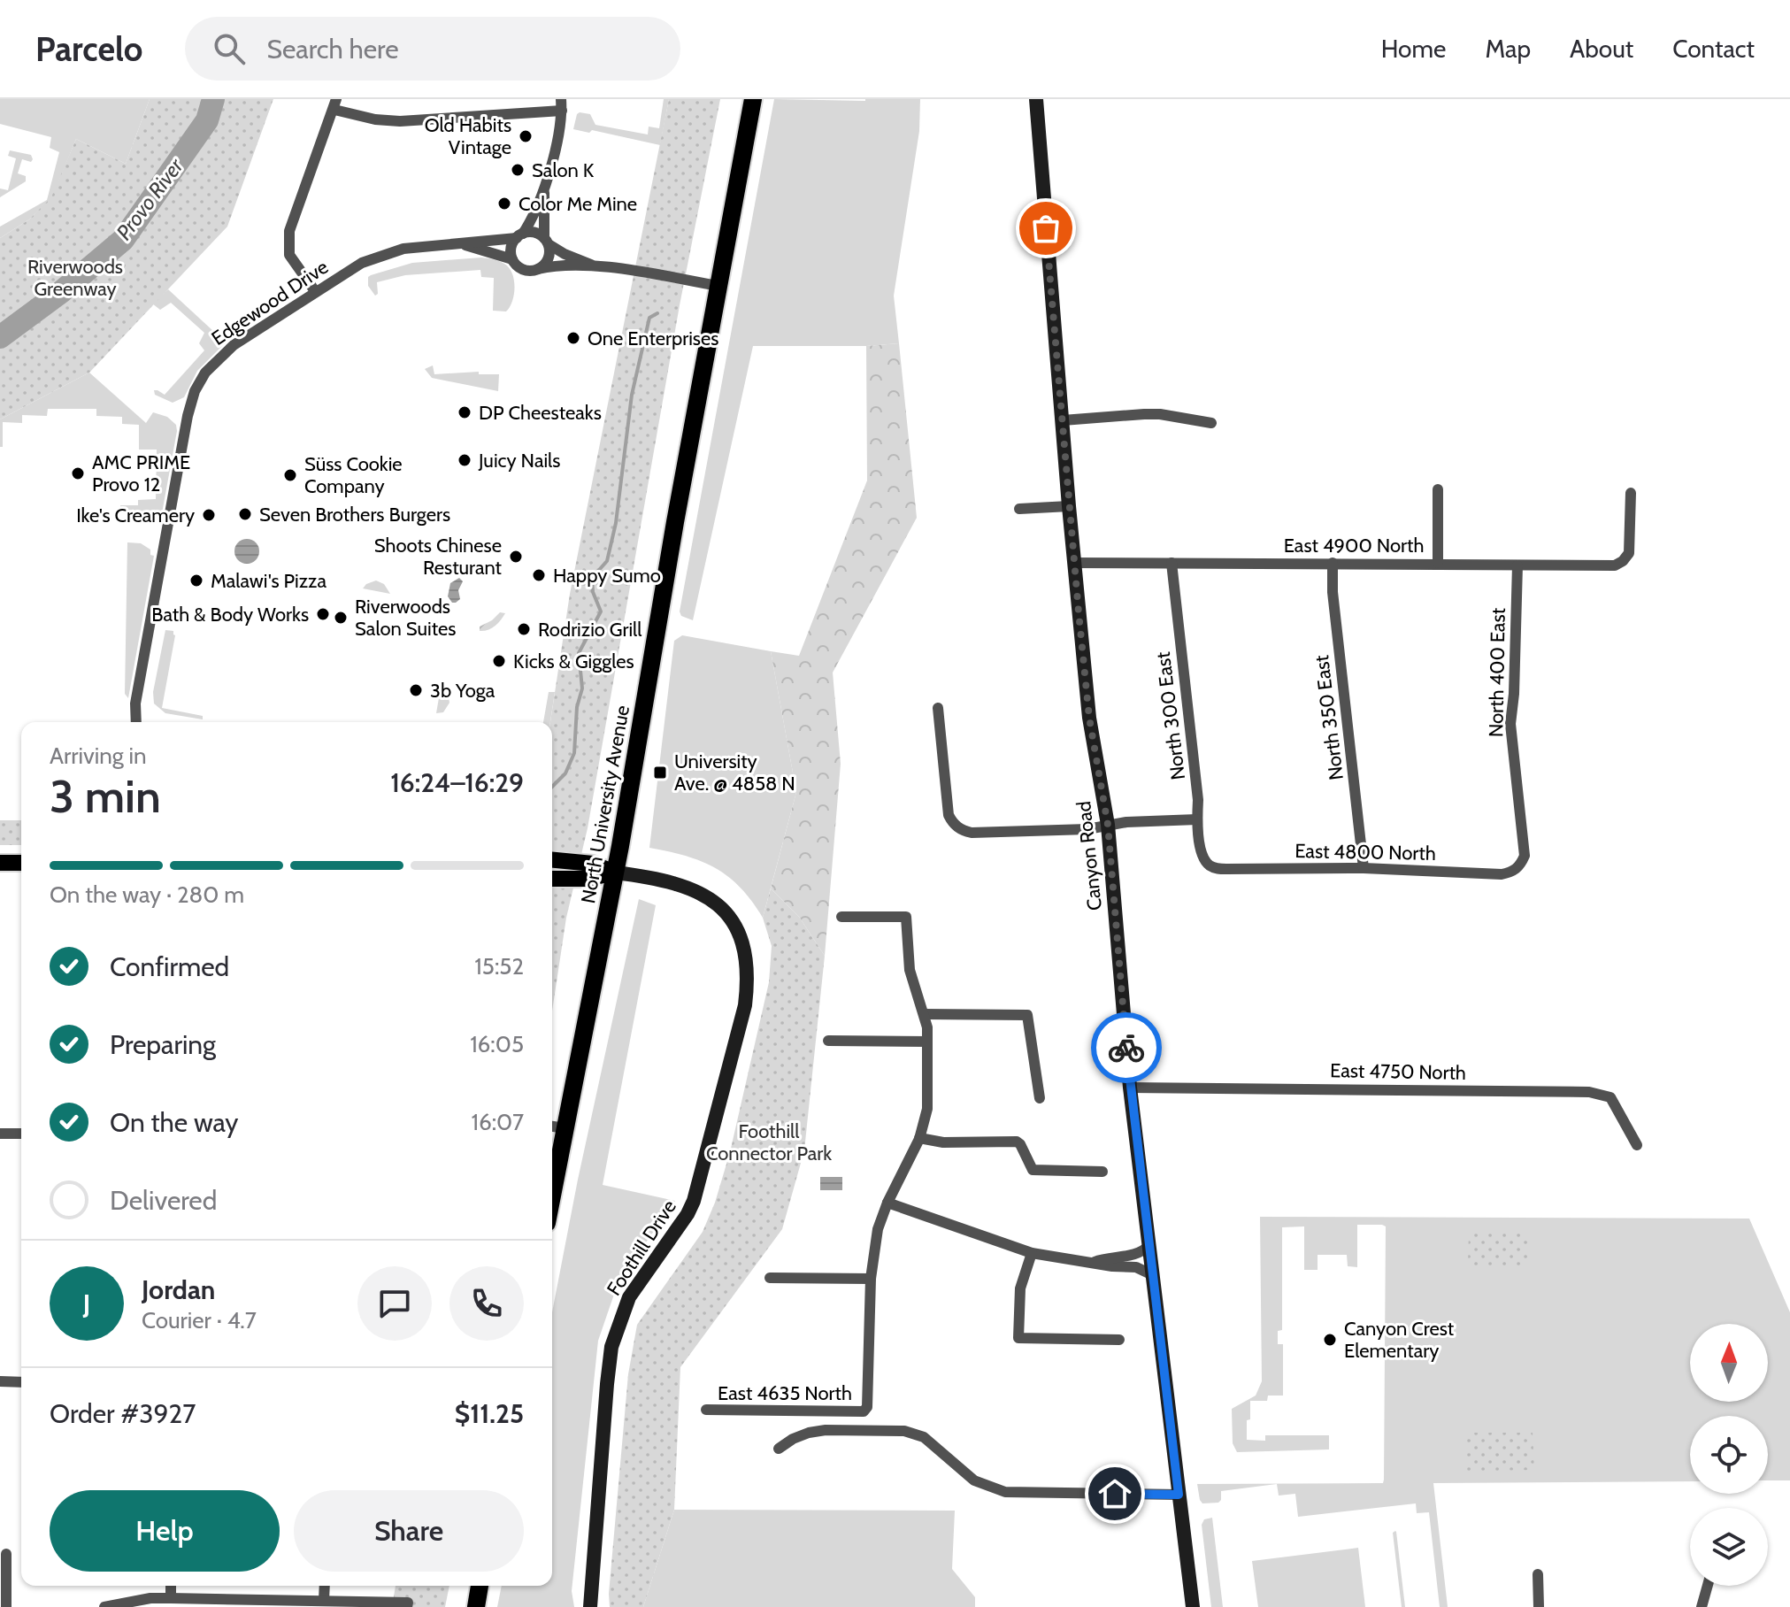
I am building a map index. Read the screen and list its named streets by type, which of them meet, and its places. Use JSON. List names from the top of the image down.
{
  "streets": {
    "highway": ["North University Avenue"],
    "main road": ["Canyon Road", "Foothill Drive"],
    "street": [
      "Edgewood Drive",
      "East 4900 North",
      "North 400 East",
      "North 300 East",
      "North 350 East",
      "East 4800 North",
      "East 4750 North",
      "East 4635 North"
    ]
  },
  "crossings": [
    ["East 4900 North", "North 400 East"],
    ["East 4900 North", "North 300 East"],
    ["East 4900 North", "North 350 East"],
    ["East 4900 North", "Canyon Road"],
    ["North 400 East", "East 4800 North"],
    ["North 300 East", "East 4800 North"],
    ["North 350 East", "East 4800 North"],
    ["North University Avenue", "Foothill Drive"],
    ["Canyon Road", "East 4750 North"]
  ],
  "water": ["Provo River"],
  "parks": ["Riverwoods Greenway", "Foothill Connector Park"],
  "places": {
    "other": [
      "Old Habits Vintage",
      "Salon K",
      "Color Me Mine",
      "One Enterprises",
      "DP Cheesteaks",
      "Juicy Nails",
      "AMC PRIME Provo 12",
      "Süss Cookie Company",
      "Seven Brothers Burgers",
      "Ike's Creamery",
      "Shoots Chinese Resturant",
      "Happy Sumo",
      "Malawi's Pizza",
      "Bath & Body Works",
      "Riverwoods Salon Suites",
      "Rodrizio Grill",
      "Kicks & Giggles",
      "3b Yoga",
      "Canyon Crest Elementary"
    ],
    "transit": ["University Ave. @ 4858 N"]
  },
  "north": "top",
  "page": {
    "header": "Parcelo",
    "search": "Search here",
    "nav": [
      "Home",
      "Map",
      "About",
      "Contact"
    ],
    "heading": ["3 min", "Arriving in", "16:24–16:29"],
    "panel": [
      "Jordan",
      "Courier · 4.7",
      "Order #3927",
      "$11.25"
    ],
    "bar": "On the way · 280 m",
    "list": [
      ["Confirmed", "15:52"],
      ["Preparing", "16:05"],
      ["On the way", "16:07"],
      "Delivered"
    ],
    "round": "J",
    "buttons": ["Help", "Share"]
  }
}
